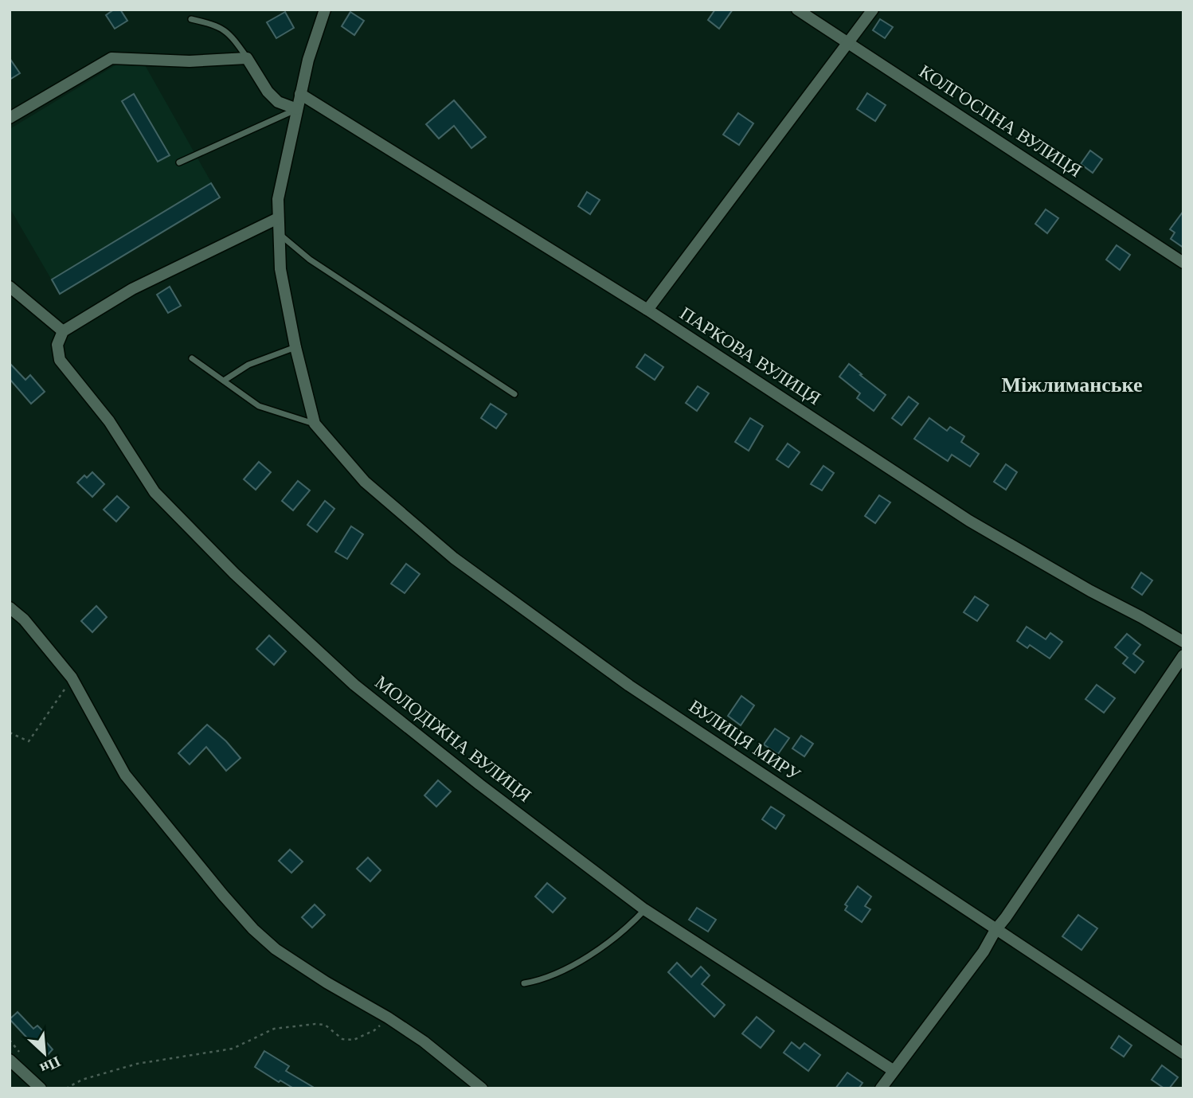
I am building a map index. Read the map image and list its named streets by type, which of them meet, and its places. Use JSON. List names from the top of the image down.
{
  "streets": {
    "street": [
      "КОЛГОСПНА ВУЛИЦЯ",
      "ПАРКОВА ВУЛИЦЯ",
      "МОЛОДІЖНА ВУЛИЦЯ",
      "ВУЛИЦЯ МИРУ"
    ]
  },
  "districts": ["Міжлиманське"],
  "north": "bottom right"
}
